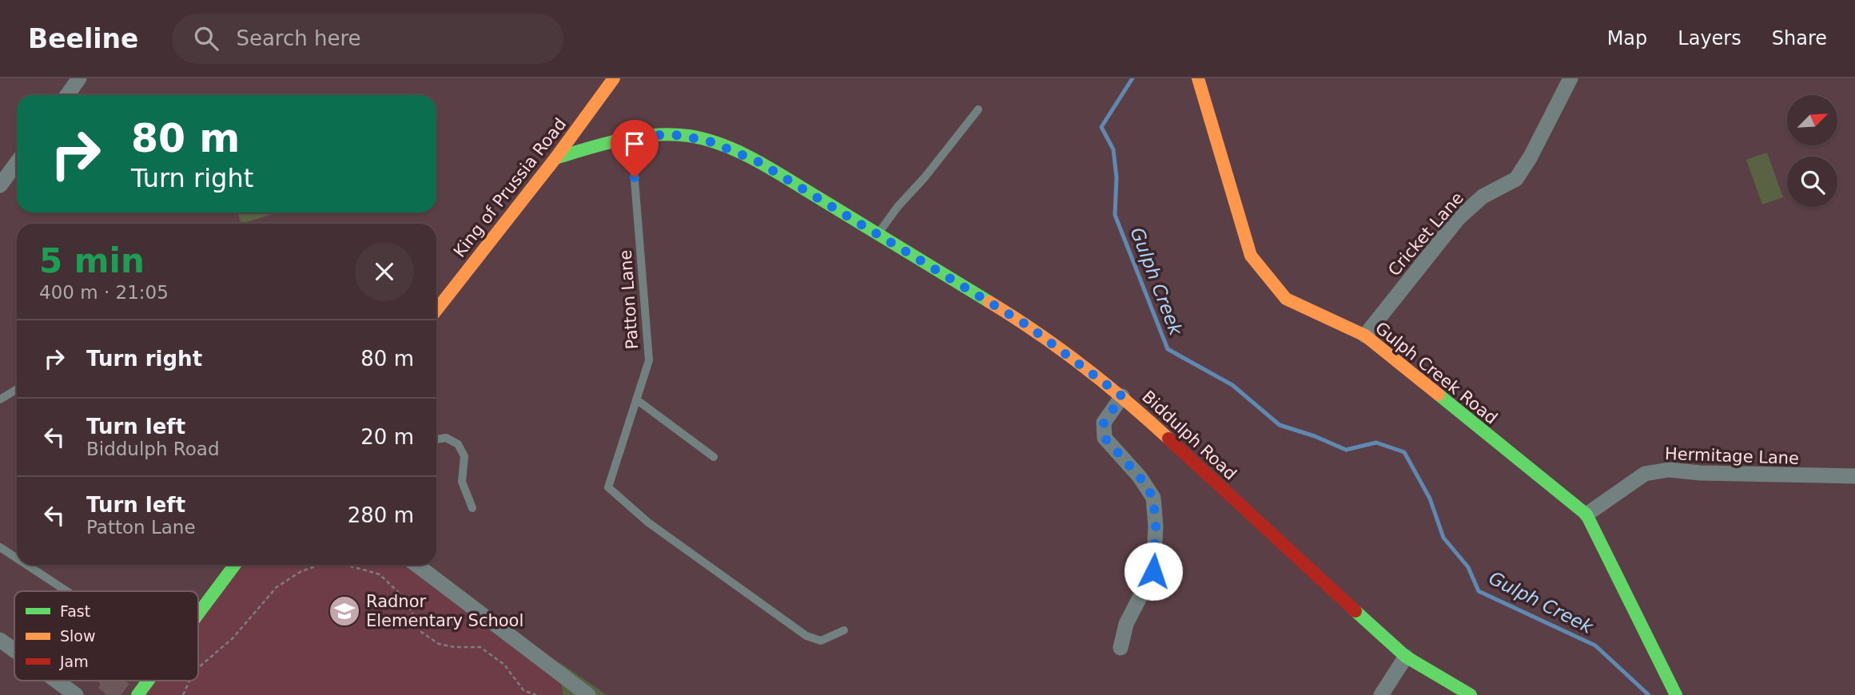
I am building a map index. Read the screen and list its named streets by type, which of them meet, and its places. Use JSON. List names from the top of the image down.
{
  "streets": {
    "street": [
      "King of Prussia Road",
      "Cricket Lane",
      "Gulph Creek Road",
      "Biddulph Road",
      "Hermitage Lane"
    ],
    "lane": ["Patton Lane"]
  },
  "crossings": [
    ["King of Prussia Road", "Biddulph Road"],
    ["Cricket Lane", "Gulph Creek Road"],
    ["Patton Lane", "Biddulph Road"],
    ["Gulph Creek Road", "Hermitage Lane"]
  ],
  "water": ["Gulph Creek"],
  "places": {
    "school or university": ["Radnor Elementary School"]
  },
  "legend": ["Fast", "Slow", "Jam"],
  "north": "top right",
  "page": {
    "header": "Beeline",
    "search": "Search here",
    "nav": ["Map", "Layers", "Share"],
    "turn": ["80 m", "Turn right"],
    "heading": ["5 min", "400 m · 21:05"],
    "list": [
      {
        "name": "Turn right",
        "value": "80 m"
      },
      {
        "name": "Turn left",
        "note": "Biddulph Road",
        "value": "20 m"
      },
      {
        "name": "Turn left",
        "note": "Patton Lane",
        "value": "280 m"
      }
    ]
  }
}
